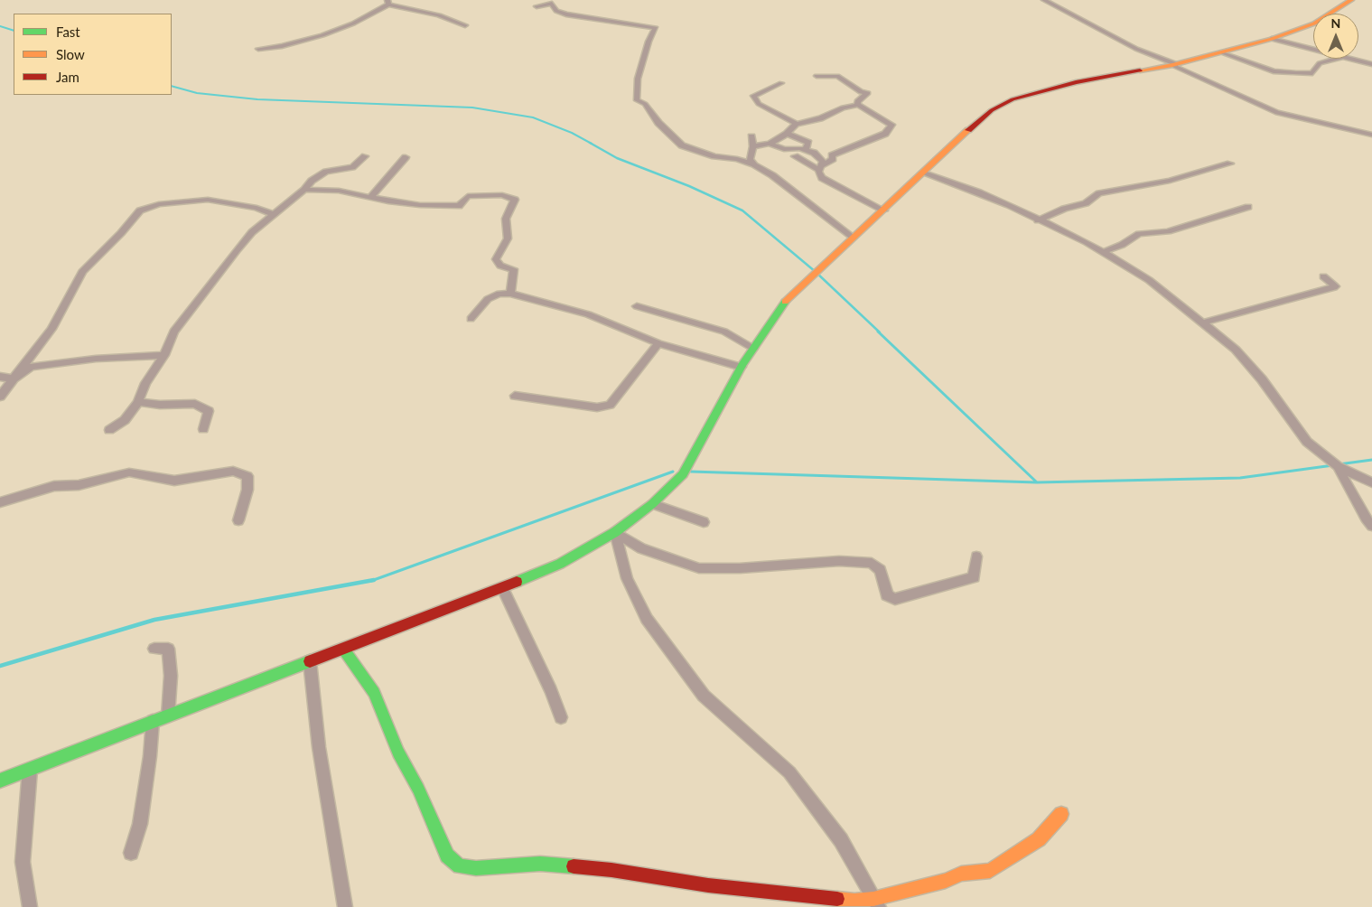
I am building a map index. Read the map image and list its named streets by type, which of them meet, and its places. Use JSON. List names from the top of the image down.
{
  "legend": ["Fast", "Slow", "Jam"],
  "north": "top"
}
